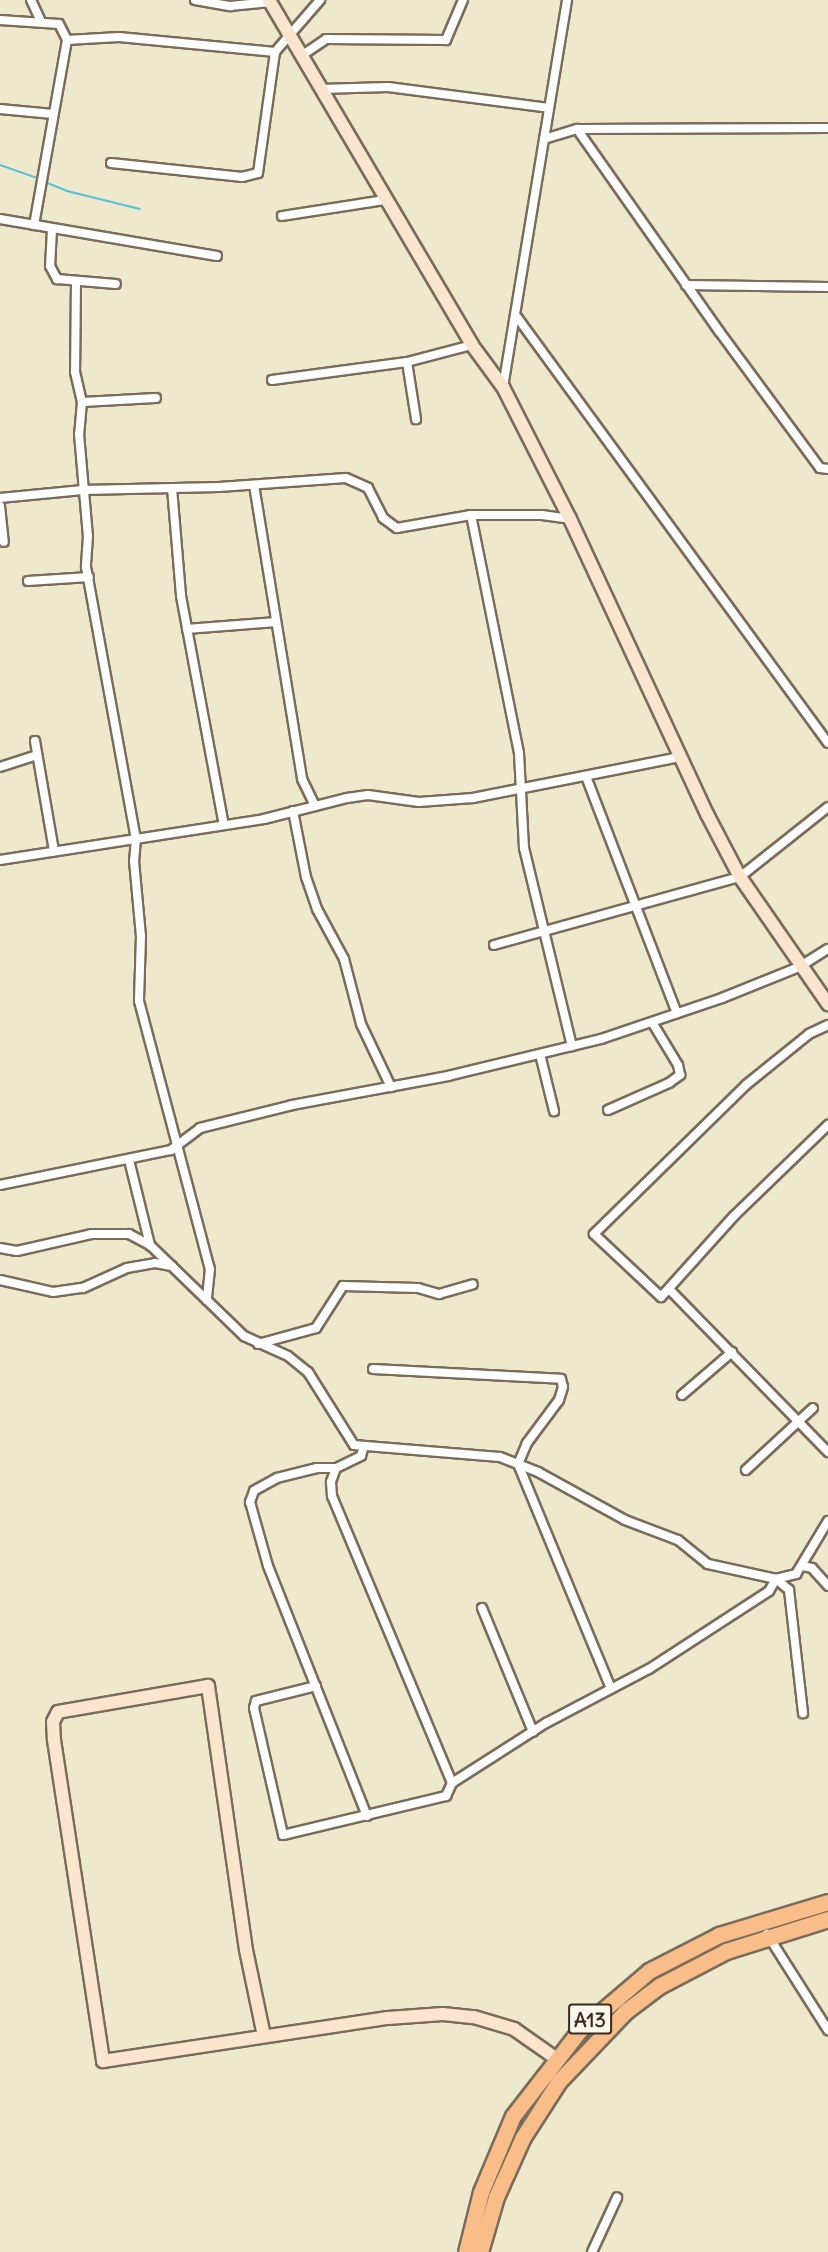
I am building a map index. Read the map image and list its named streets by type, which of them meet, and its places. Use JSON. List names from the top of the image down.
{
  "streets": {
    "highway": ["A13"]
  }
}
